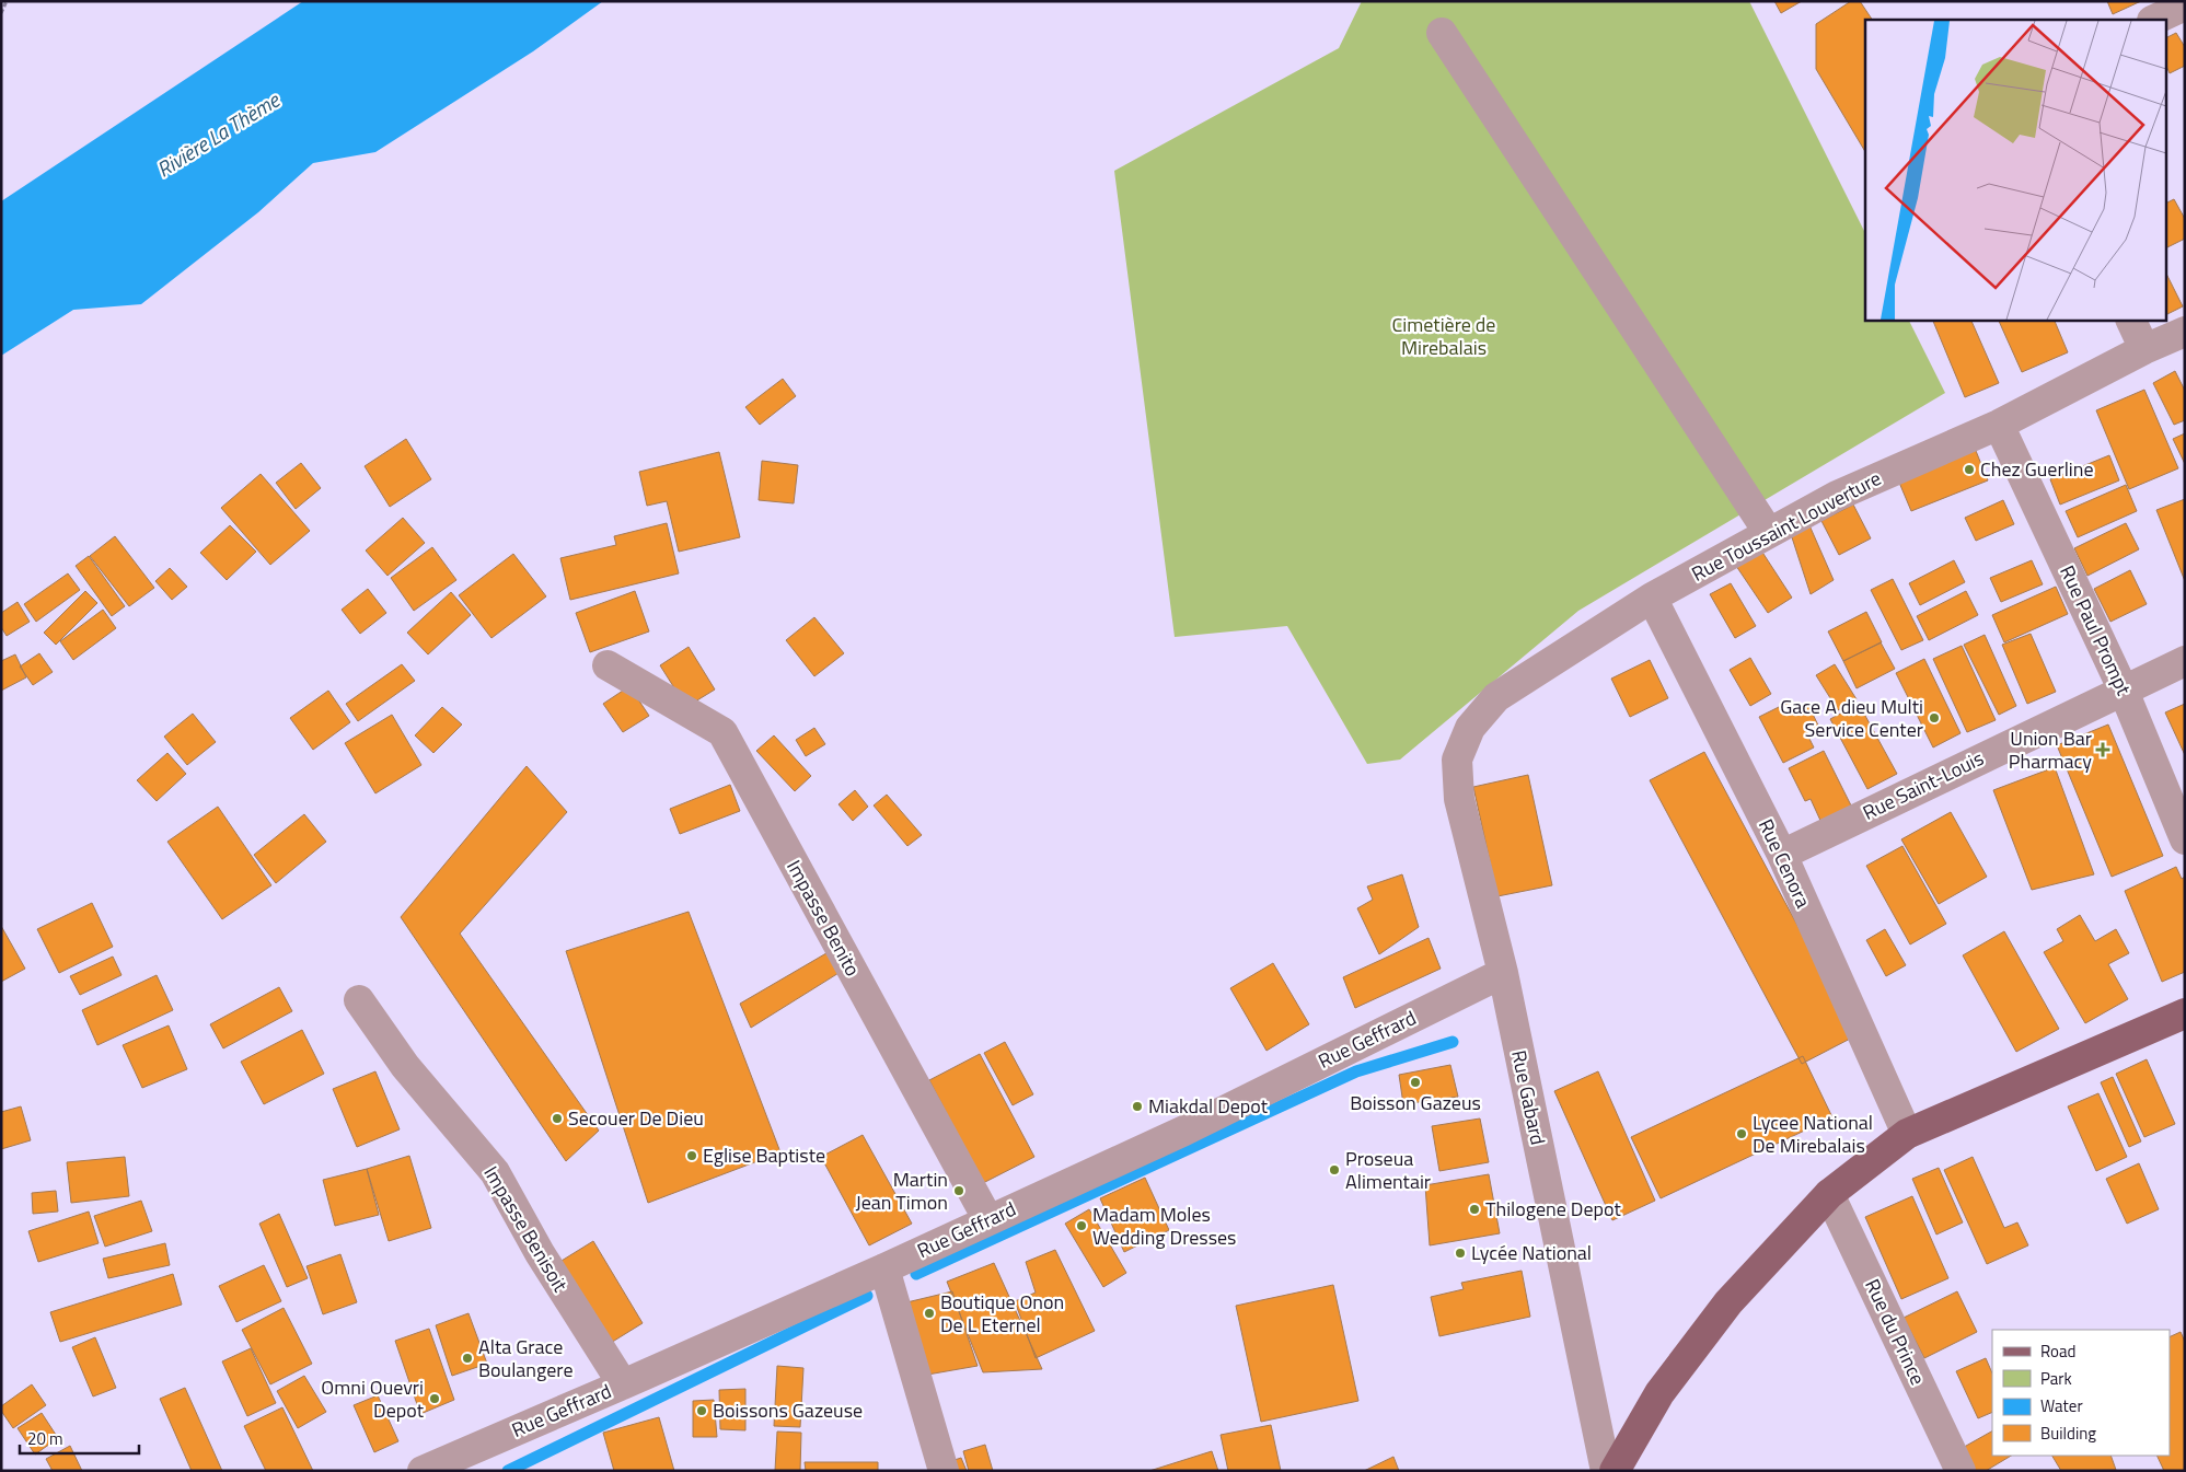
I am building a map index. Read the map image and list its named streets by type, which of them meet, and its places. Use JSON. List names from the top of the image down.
{
  "streets": {
    "street": [
      "Rue Toussaint Louverture",
      "Rue Paul Prompt",
      "Rue Saint-Louis",
      "Rue Cenora",
      "Impasse Benito",
      "Rue Geffrard",
      "Rue Gabard",
      "Impasse Benisoit",
      "Rue du Prince"
    ]
  },
  "crossings": [
    ["Rue Toussaint Louverture", "Rue Paul Prompt"],
    ["Rue Toussaint Louverture", "Rue Cenora"],
    ["Rue Toussaint Louverture", "Rue Gabard"],
    ["Rue Paul Prompt", "Rue Saint-Louis"],
    ["Rue Saint-Louis", "Rue Cenora"],
    ["Impasse Benito", "Rue Geffrard"],
    ["Rue Geffrard", "Rue Gabard"],
    ["Rue Geffrard", "Impasse Benisoit"]
  ],
  "water": ["Rivière La Thème"],
  "parks": ["Cimetière de Mirebalais"],
  "places": {
    "other": [
      "Chez Guerline",
      "Gace A dieu Multi Service Center",
      "Boisson Gazeus",
      "Miakdal Depot",
      "Secouer De Dieu",
      "Lycee National De Mirebalais",
      "Eglise Baptiste",
      "Proseua Alimentair",
      "Martin Jean Timon",
      "Thilogene Depot",
      "Madam Moles Wedding Dresses",
      "Lycée National",
      "Boutique Onon De L Eternel",
      "Alta Grace Boulangere",
      "Omni Ouevri Depot",
      "Boissons Gazeuse"
    ],
    "health": ["Union Bar Pharmacy"]
  },
  "legend": [
    "Road",
    "Park",
    "Water",
    "Building"
  ],
  "scale_bar": "20 m"
}
